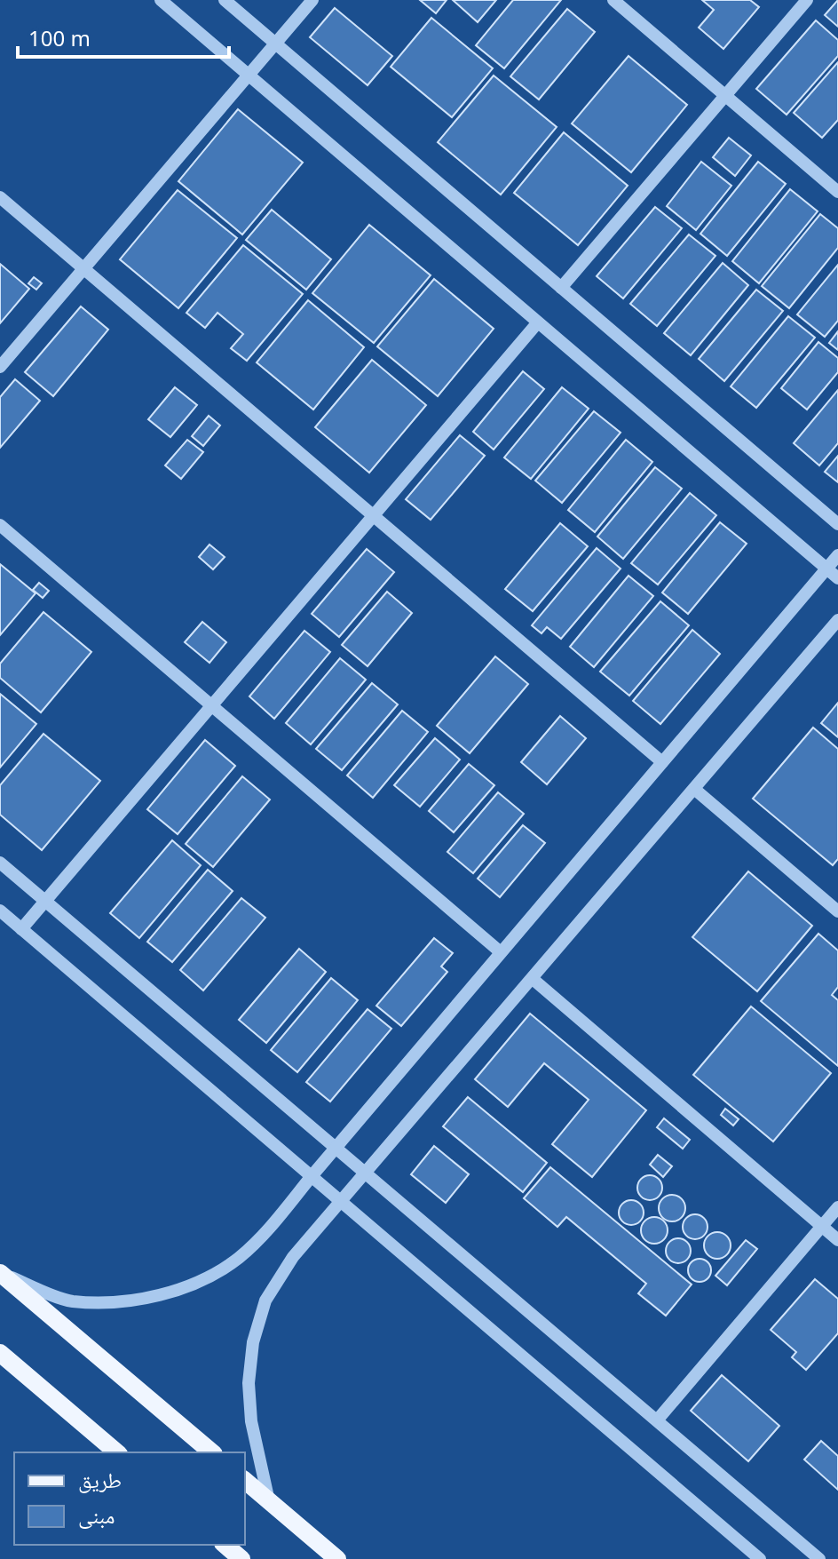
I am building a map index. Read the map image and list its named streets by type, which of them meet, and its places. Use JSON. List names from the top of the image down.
{
  "legend": ["طريق", "مبنى"],
  "scale_bar": "100 m"
}
